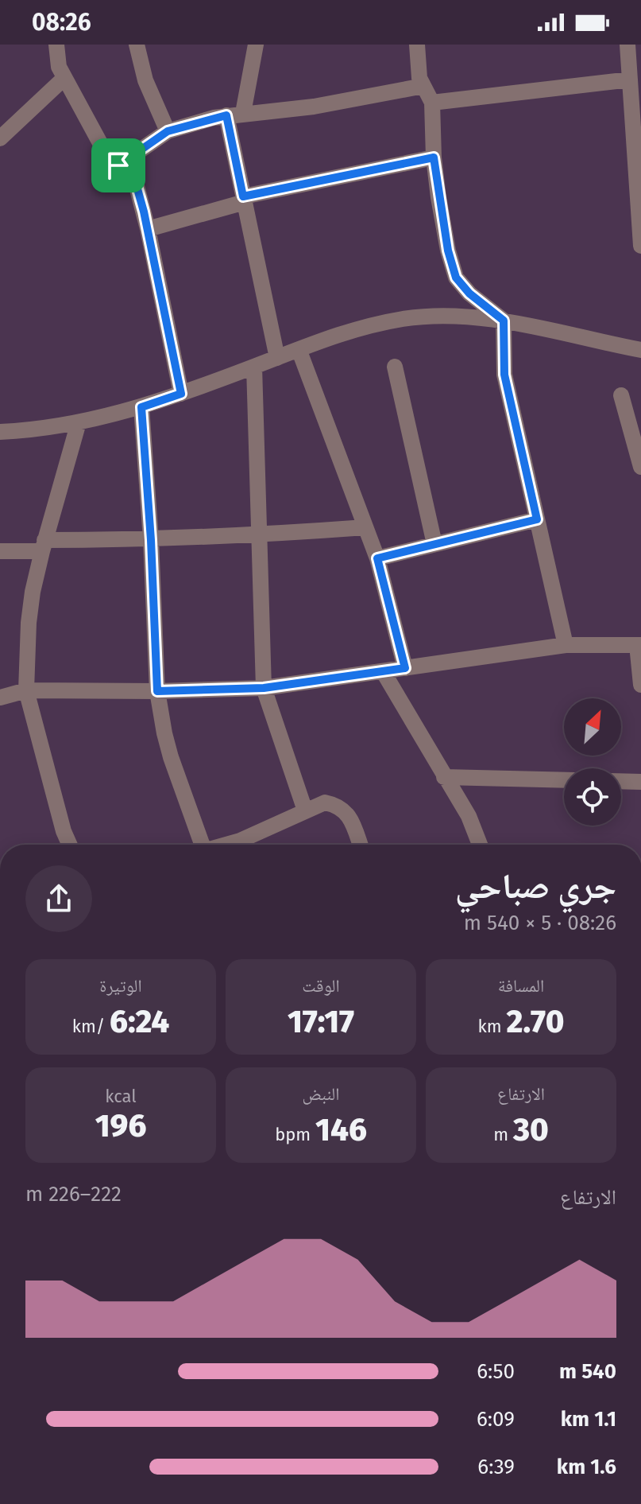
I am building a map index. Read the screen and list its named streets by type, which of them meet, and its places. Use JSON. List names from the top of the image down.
{
  "north": "top right",
  "page": {
    "status": "08:26",
    "heading": ["جري صباحي", "08:26 · 5 × 540 m"],
    "stats": [
      ["المسافة", "2.70 km"],
      ["الوقت", "17:17"],
      ["الوتيرة", "6:24 /km"],
      ["الارتفاع", "30 m"],
      ["النبض", "146 bpm"],
      ["kcal", "196"]
    ],
    "chart": ["الارتفاع", "222–226 m"],
    "list": [
      {
        "name": "540 m",
        "note": "6:50"
      },
      {
        "name": "1.1 km",
        "note": "6:09"
      },
      {
        "name": "1.6 km",
        "note": "6:39"
      }
    ]
  }
}
